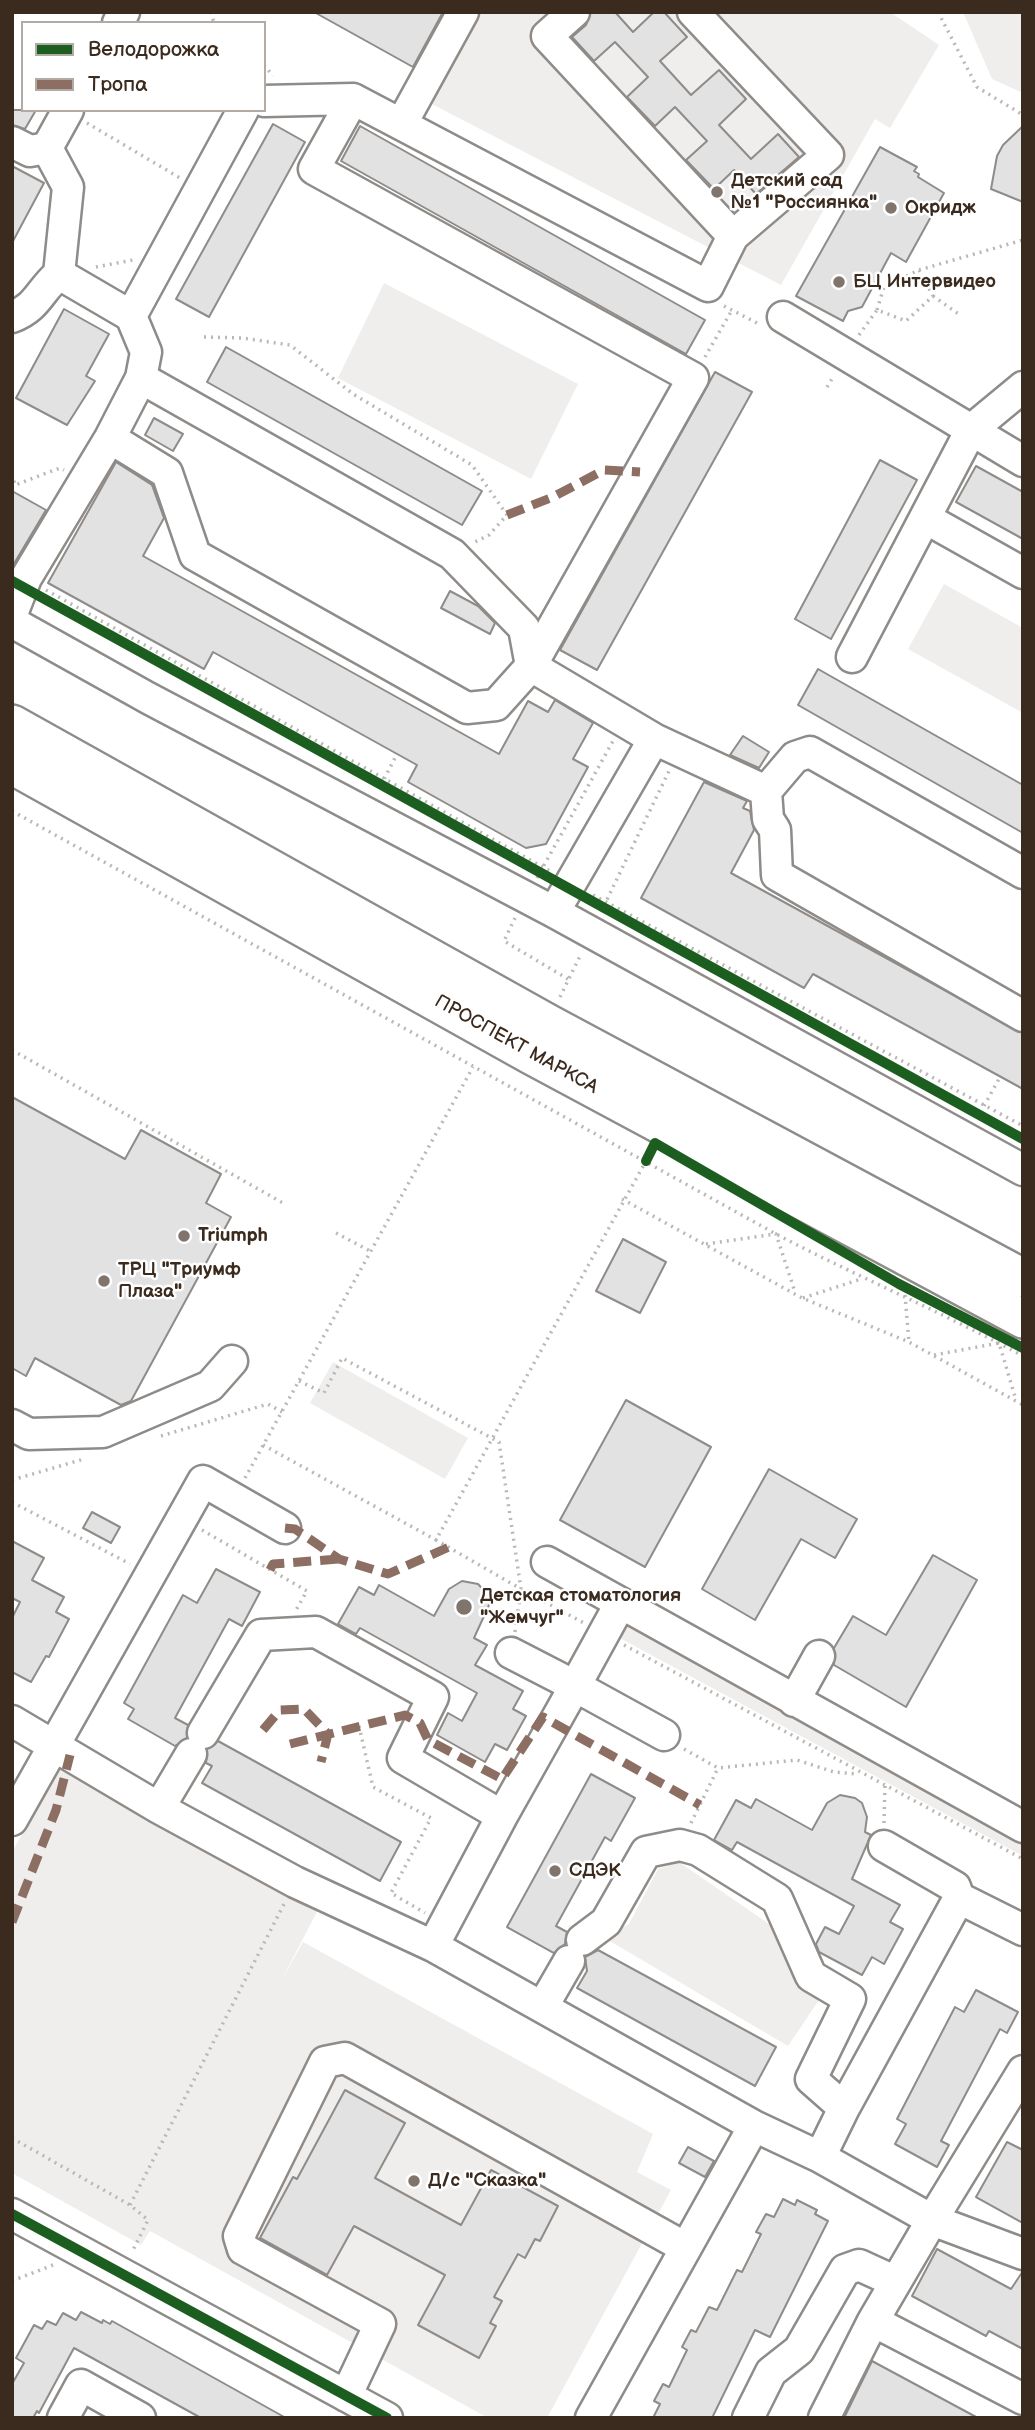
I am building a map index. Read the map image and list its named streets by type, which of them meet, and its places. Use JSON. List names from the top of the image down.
{
  "streets": {
    "main road": ["ПРОСПЕКТ МАРКСА"]
  },
  "places": [
    "Детский сад №1 \"Россиянка\"",
    "Окридж",
    "БЦ Интервидео",
    "Triumph",
    "ТРЦ \"Триумф Плаза\"",
    "Детская стоматология \"Жемчуг\"",
    "СДЭК",
    "Д/с \"Сказка\""
  ],
  "legend": ["Велодорожка", "Тропа"]
}
